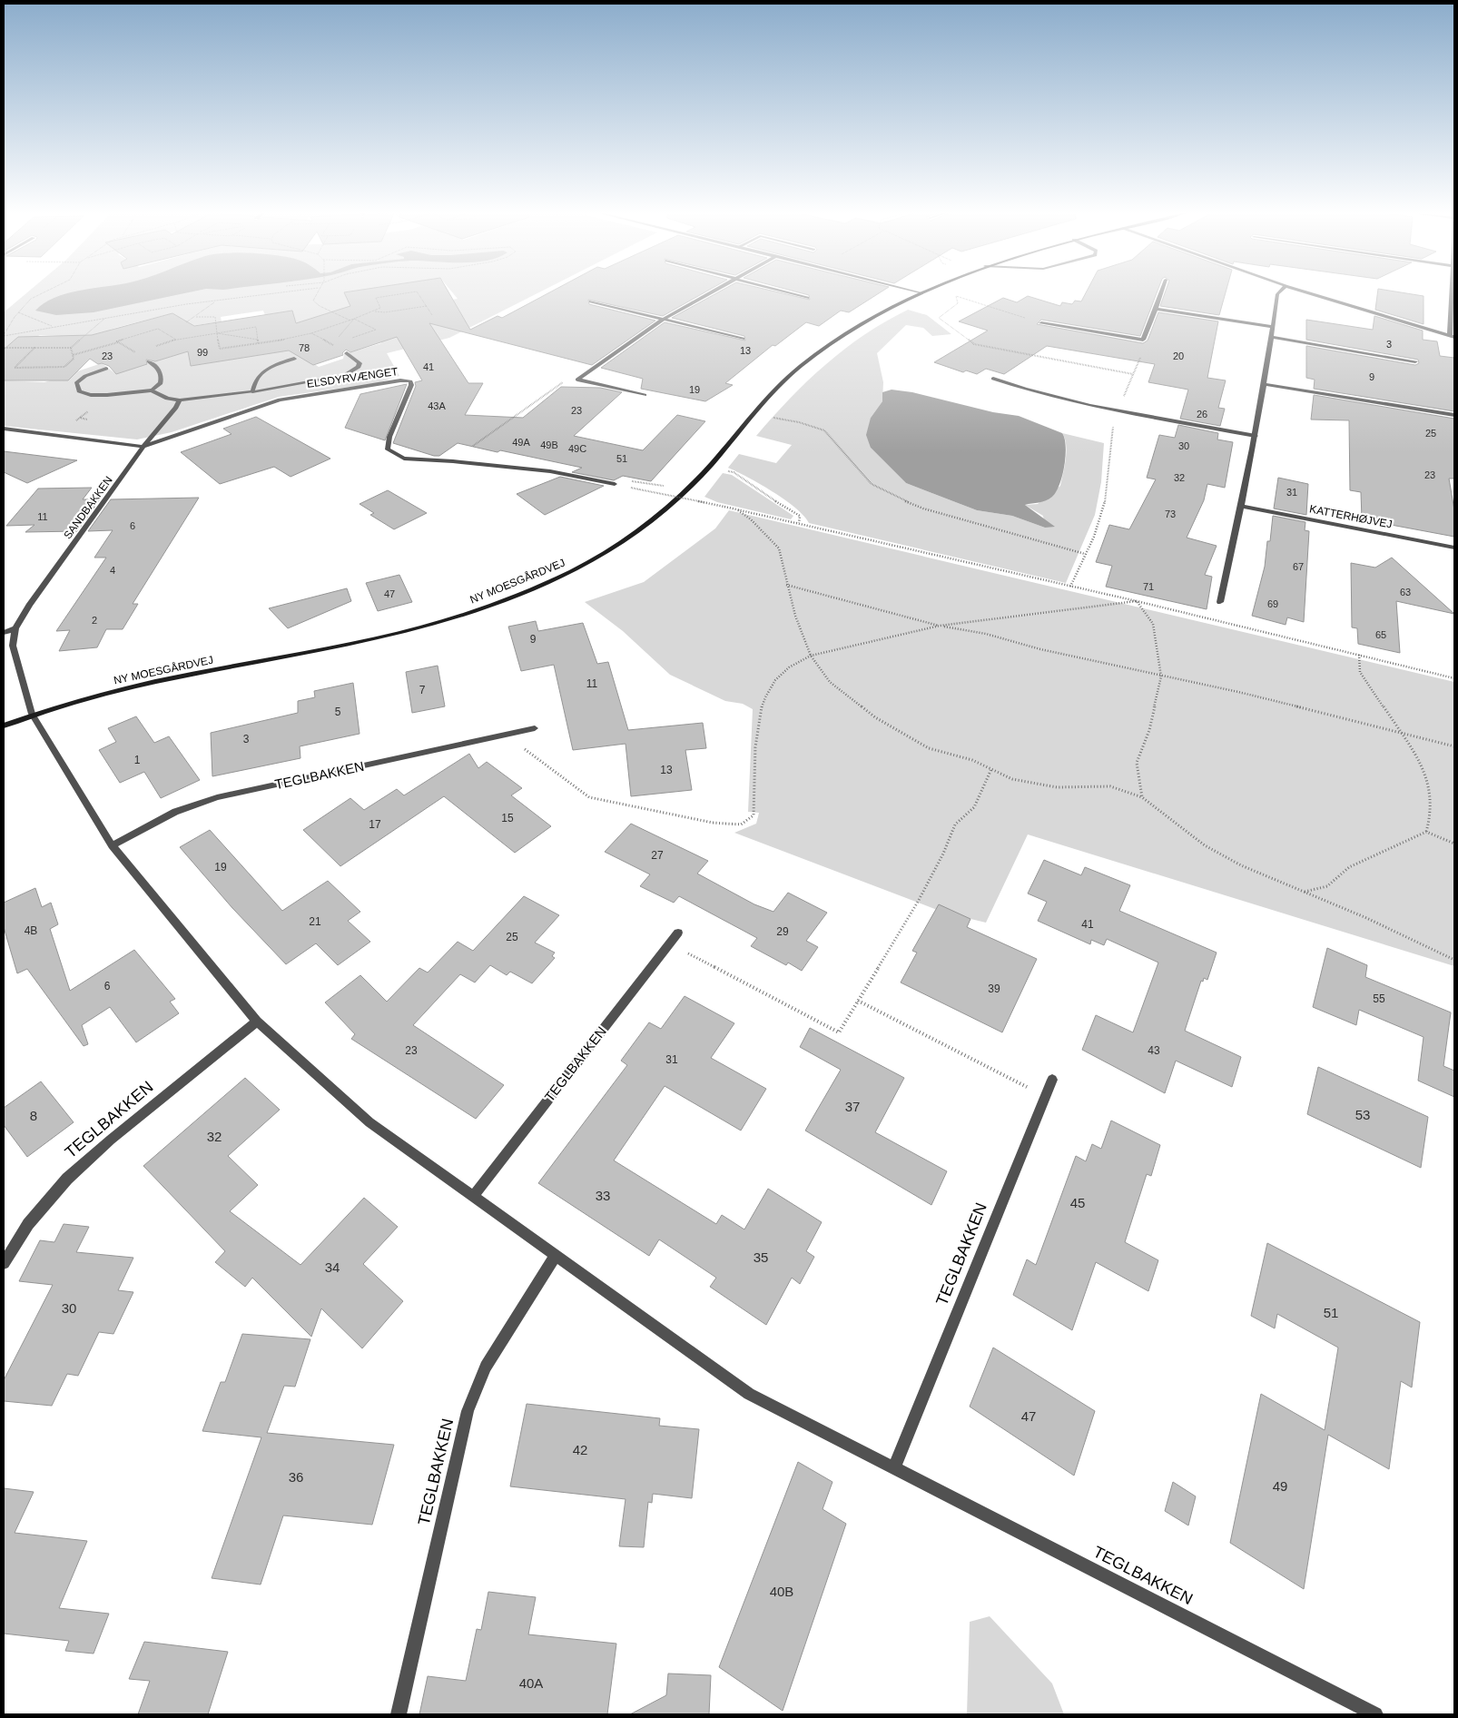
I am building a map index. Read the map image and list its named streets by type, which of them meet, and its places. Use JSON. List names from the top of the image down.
{
  "streets": {
    "street": [
      "ELSDYRVÆNGET",
      "SANDBAKKEN",
      "KATTERHØJVEJ",
      "NY MOESGÅRDVEJ",
      "TEGLBAKKEN"
    ]
  },
  "crossings": [
    ["ELSDYRVÆNGET", "SANDBAKKEN"],
    ["NY MOESGÅRDVEJ", "TEGLBAKKEN"]
  ],
  "house_numbers": [
    "3",
    "78",
    "13",
    "99",
    "23",
    "20",
    "41",
    "9",
    "19",
    "43A",
    "23",
    "26",
    "25",
    "49A",
    "49B",
    "30",
    "49C",
    "51",
    "23",
    "32",
    "31",
    "73",
    "11",
    "6",
    "67",
    "4",
    "71",
    "63",
    "47",
    "69",
    "2",
    "65",
    "9",
    "11",
    "7",
    "5",
    "3",
    "1",
    "13",
    "15",
    "17",
    "27",
    "19",
    "21",
    "41",
    "4B",
    "29",
    "25",
    "6",
    "39",
    "55",
    "23",
    "43",
    "31",
    "37",
    "53",
    "8",
    "32",
    "33",
    "45",
    "35",
    "34",
    "30",
    "51",
    "47",
    "42",
    "36",
    "49",
    "40B",
    "40A"
  ]
}
